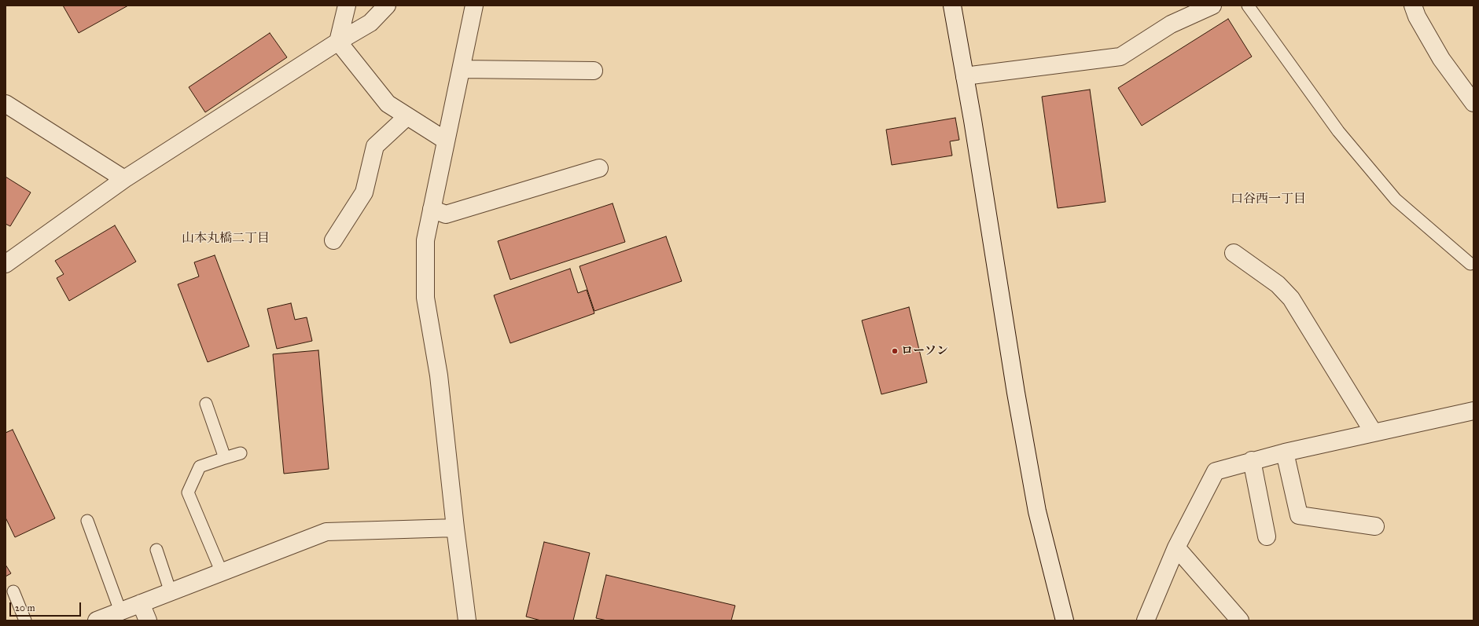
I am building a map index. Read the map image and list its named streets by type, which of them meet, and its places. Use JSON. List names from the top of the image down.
{
  "districts": ["口谷西一丁目", "山本丸橋二丁目"],
  "places": ["ローソン"],
  "scale_bar": "20 m"
}
